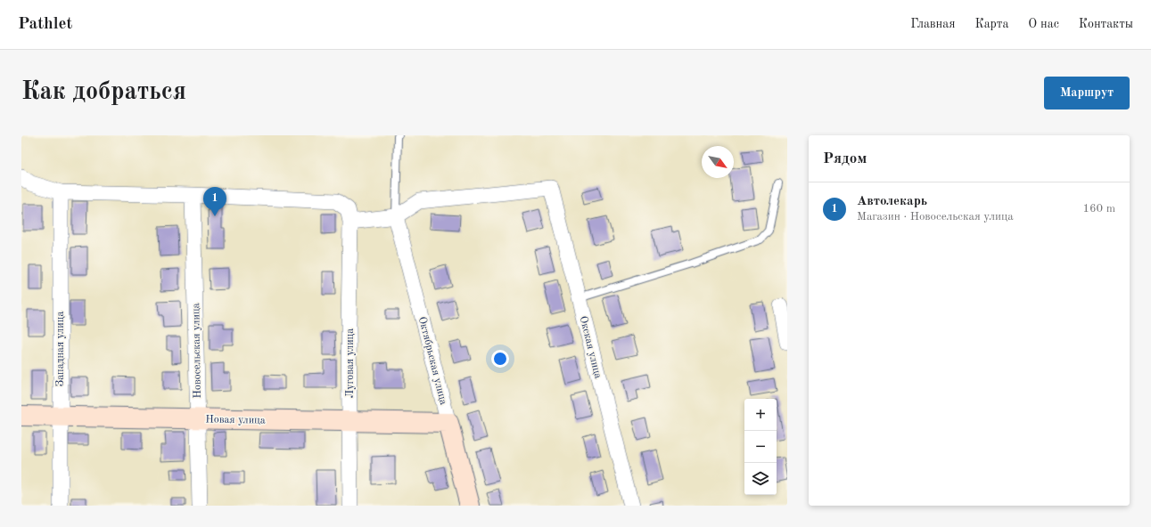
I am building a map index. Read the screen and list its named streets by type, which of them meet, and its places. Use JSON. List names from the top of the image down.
{
  "streets": {
    "street": [
      "Окская улица",
      "Западная улица",
      "Новосельская улица",
      "Октябрьская улица",
      "Луговая улица",
      "Новая улица"
    ]
  },
  "crossings": [
    ["Окская улица", "Октябрьская улица"],
    ["Западная улица", "Новая улица"],
    ["Новосельская улица", "Новая улица"],
    ["Октябрьская улица", "Новая улица"],
    ["Луговая улица", "Новая улица"]
  ],
  "north": "bottom right",
  "page": {
    "header": "Pathlet",
    "nav": [
      "Главная",
      "Карта",
      "О нас",
      "Контакты"
    ],
    "buttons": "Маршрут",
    "title": "Как добраться",
    "heading": "Рядом",
    "list": [
      {
        "mark": "1",
        "name": "Автолекарь",
        "note": "Магазин · Новосельская улица",
        "value": "160 m"
      }
    ],
    "pins": "1",
    "map_buttons": ["+", "−"]
  }
}
